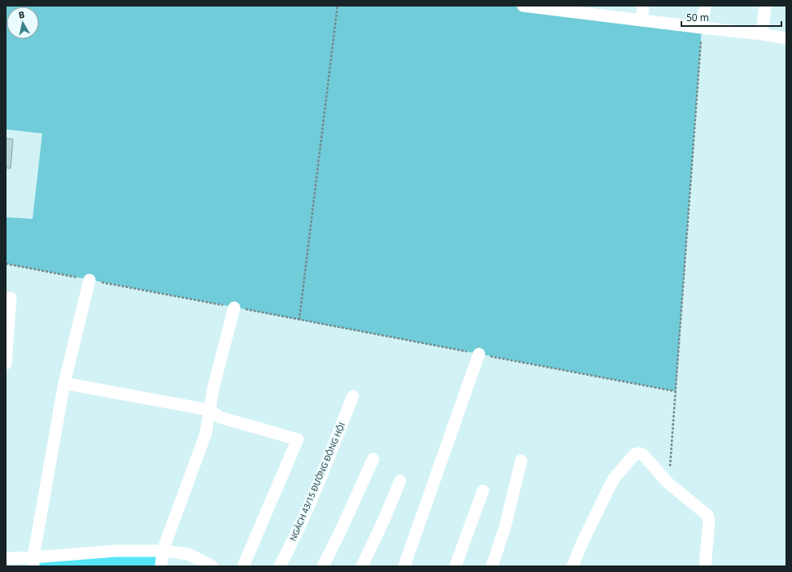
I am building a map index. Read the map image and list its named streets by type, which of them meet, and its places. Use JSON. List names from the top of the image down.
{
  "streets": {
    "street": ["NGÁCH 43/15 ĐƯỜNG ĐÔNG HỘI"]
  },
  "scale_bar": "50 m",
  "north": "top"
}
